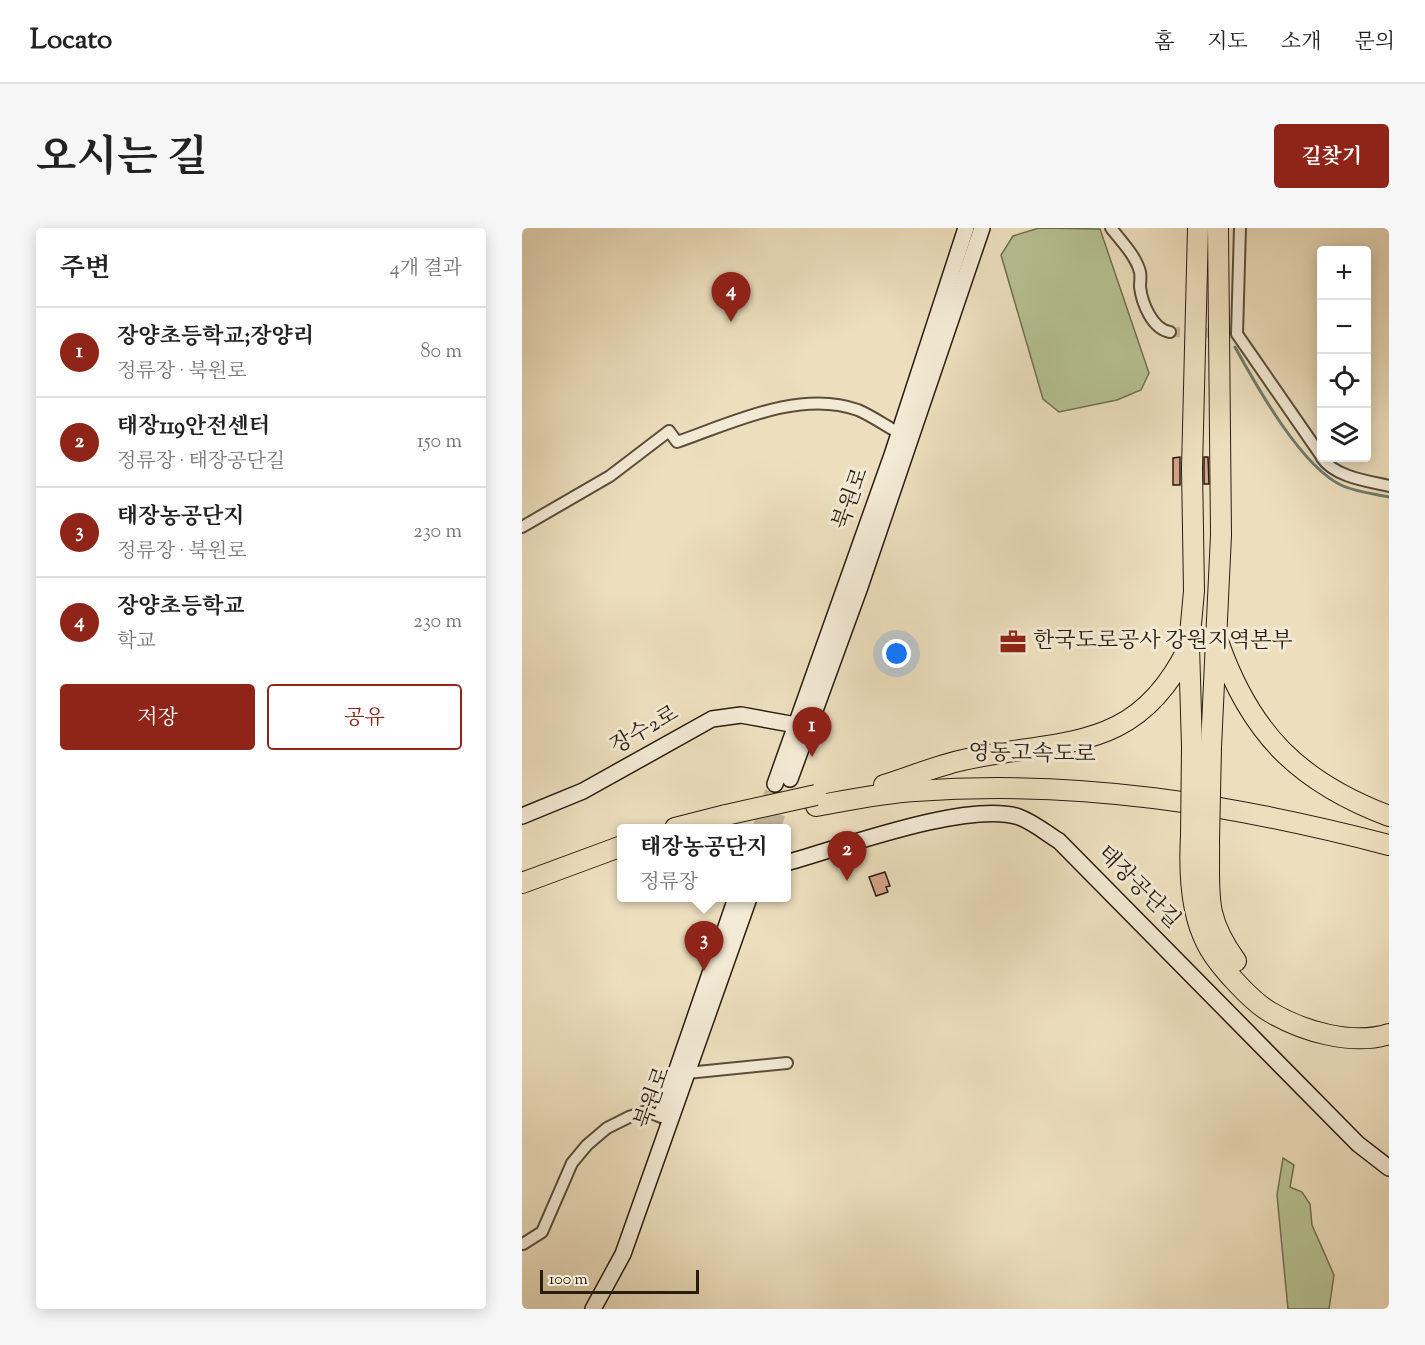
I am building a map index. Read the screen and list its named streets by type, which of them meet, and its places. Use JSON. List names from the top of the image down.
{
  "streets": {
    "highway": ["영동고속도로"],
    "street": ["북원로", "장수2로", "태장공단길"]
  },
  "crossings": [
    ["북원로", "장수2로"]
  ],
  "places": {
    "office": ["한국도로공사 강원지역본부"]
  },
  "scale_bar": "100 m",
  "page": {
    "header": "Locato",
    "nav": [
      "홈",
      "지도",
      "소개",
      "문의"
    ],
    "title": "오시는 길",
    "buttons": [
      "길찾기",
      ["저장", "공유"]
    ],
    "heading": ["주변", "4개 결과"],
    "map_buttons": ["+", "−"],
    "pins": [
      "4",
      "1",
      "2",
      "3"
    ],
    "list": [
      {
        "mark": "1",
        "name": "장양초등학교;장양리",
        "note": "정류장 · 북원로",
        "value": "80 m"
      },
      {
        "mark": "2",
        "name": "태장119안전센터",
        "note": "정류장 · 태장공단길",
        "value": "150 m"
      },
      {
        "mark": "3",
        "name": "태장농공단지",
        "note": "정류장 · 북원로",
        "value": "230 m"
      },
      {
        "mark": "4",
        "name": "장양초등학교",
        "note": "학교",
        "value": "230 m"
      }
    ],
    "popup": ["태장농공단지", "정류장"],
    "scale": "100 m"
  }
}
